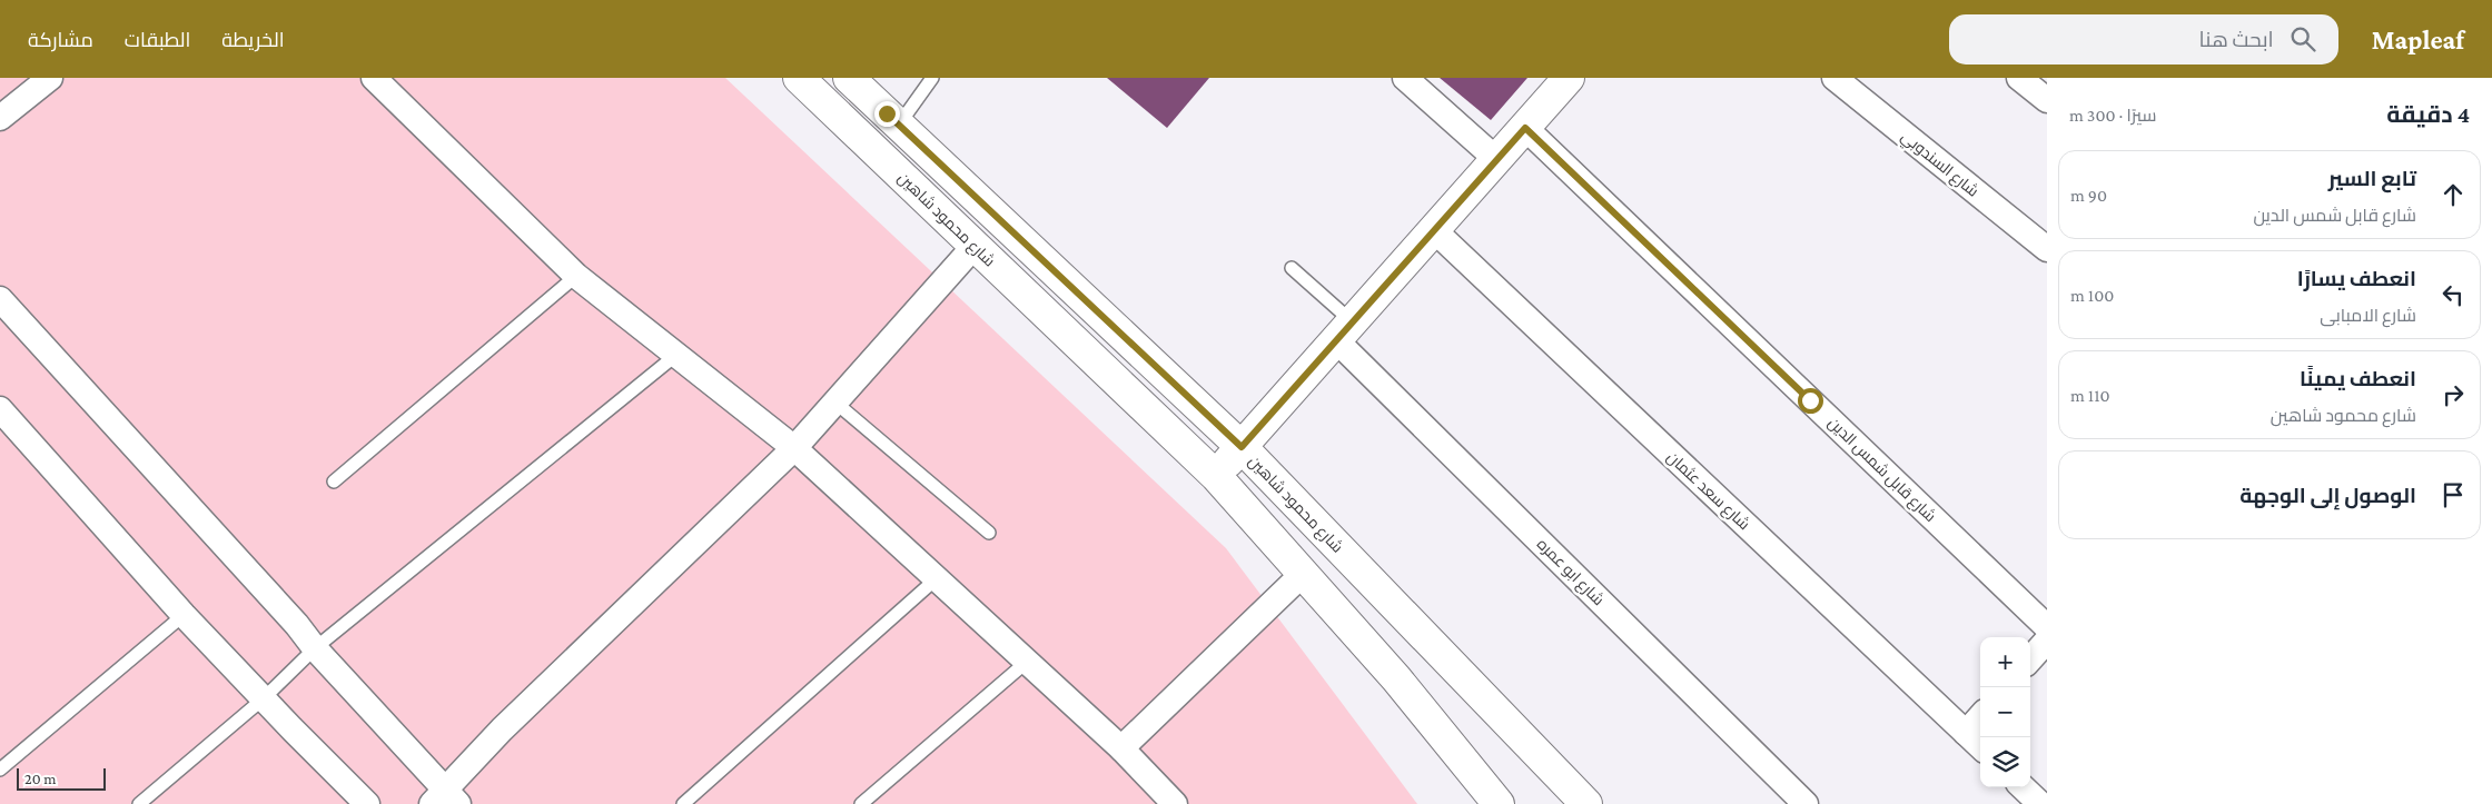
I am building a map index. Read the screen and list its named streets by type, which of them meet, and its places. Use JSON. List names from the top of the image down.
{
  "streets": {
    "main road": ["شارع محمود شاهين"],
    "street": [
      "شارع السندوبي",
      "شارع قابل شمس الدين",
      "شارع سعد عثمان",
      "شارع ابو عمره"
    ]
  },
  "scale_bar": "20 m",
  "page": {
    "header": "Mapleaf",
    "search": "ابحث هنا",
    "nav": ["الخريطة", "الطبقات", "مشاركة"],
    "heading": ["4 دقيقة", "سيرًا · 300 m"],
    "list": [
      ["تابع السير", "شارع قابل شمس الدين", "90 m"],
      ["انعطف يسارًا", "شارع الامبابى", "100 m"],
      ["انعطف يمينًا", "شارع محمود شاهين", "110 m"],
      "الوصول إلى الوجهة"
    ],
    "map_buttons": ["+", "−"],
    "scale": "20 m"
  }
}
